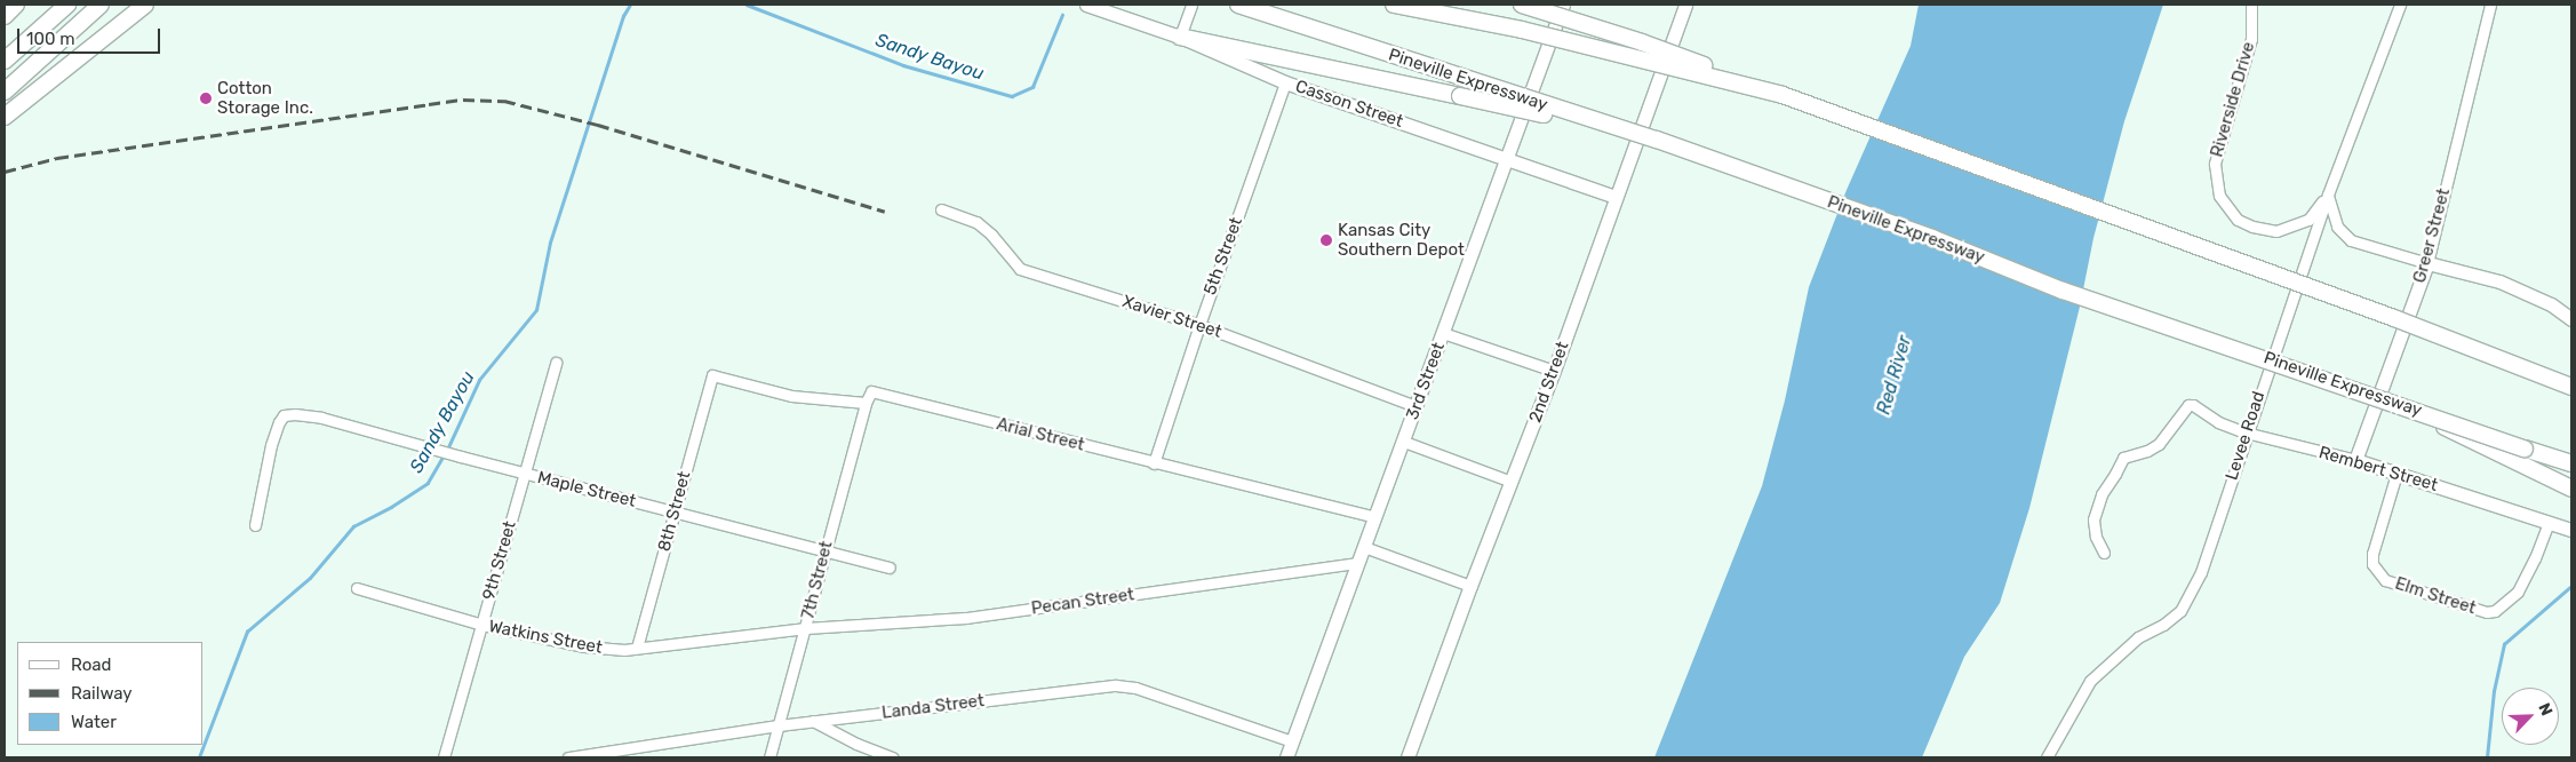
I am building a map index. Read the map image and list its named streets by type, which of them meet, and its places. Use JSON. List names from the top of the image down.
{
  "streets": {
    "highway": ["Pineville Expressway"],
    "main road": [
      "Casson Street",
      "Greer Street",
      "3rd Street",
      "2nd Street",
      "Rembert Street"
    ],
    "street": [
      "Riverside Drive",
      "5th Street",
      "Xavier Street",
      "Arial Street",
      "Levee Road",
      "Maple Street",
      "8th Street",
      "9th Street",
      "7th Street",
      "Elm Street",
      "Pecan Street",
      "Watkins Street",
      "Landa Street"
    ]
  },
  "crossings": [
    ["Riverside Drive", "Levee Road"],
    ["Casson Street", "5th Street"],
    ["Casson Street", "3rd Street"],
    ["Casson Street", "2nd Street"],
    ["Greer Street", "Rembert Street"],
    ["5th Street", "Xavier Street"],
    ["5th Street", "Arial Street"],
    ["Xavier Street", "3rd Street"],
    ["3rd Street", "Arial Street"],
    ["3rd Street", "Pecan Street"],
    ["3rd Street", "Landa Street"],
    ["Arial Street", "8th Street"],
    ["Arial Street", "7th Street"],
    ["Levee Road", "Rembert Street"],
    ["Rembert Street", "Elm Street"],
    ["Maple Street", "8th Street"],
    ["Maple Street", "9th Street"],
    ["Maple Street", "7th Street"],
    ["8th Street", "Watkins Street"],
    ["9th Street", "Watkins Street"],
    ["7th Street", "Pecan Street"],
    ["7th Street", "Watkins Street"],
    ["7th Street", "Landa Street"],
    ["Pecan Street", "Watkins Street"]
  ],
  "water": ["Sandy Bayou", "Red River"],
  "places": ["Cotton Storage Inc.", "Kansas City Southern Depot"],
  "legend": ["Road", "Railway", "Water"],
  "scale_bar": "100 m",
  "north": "top right"
}
